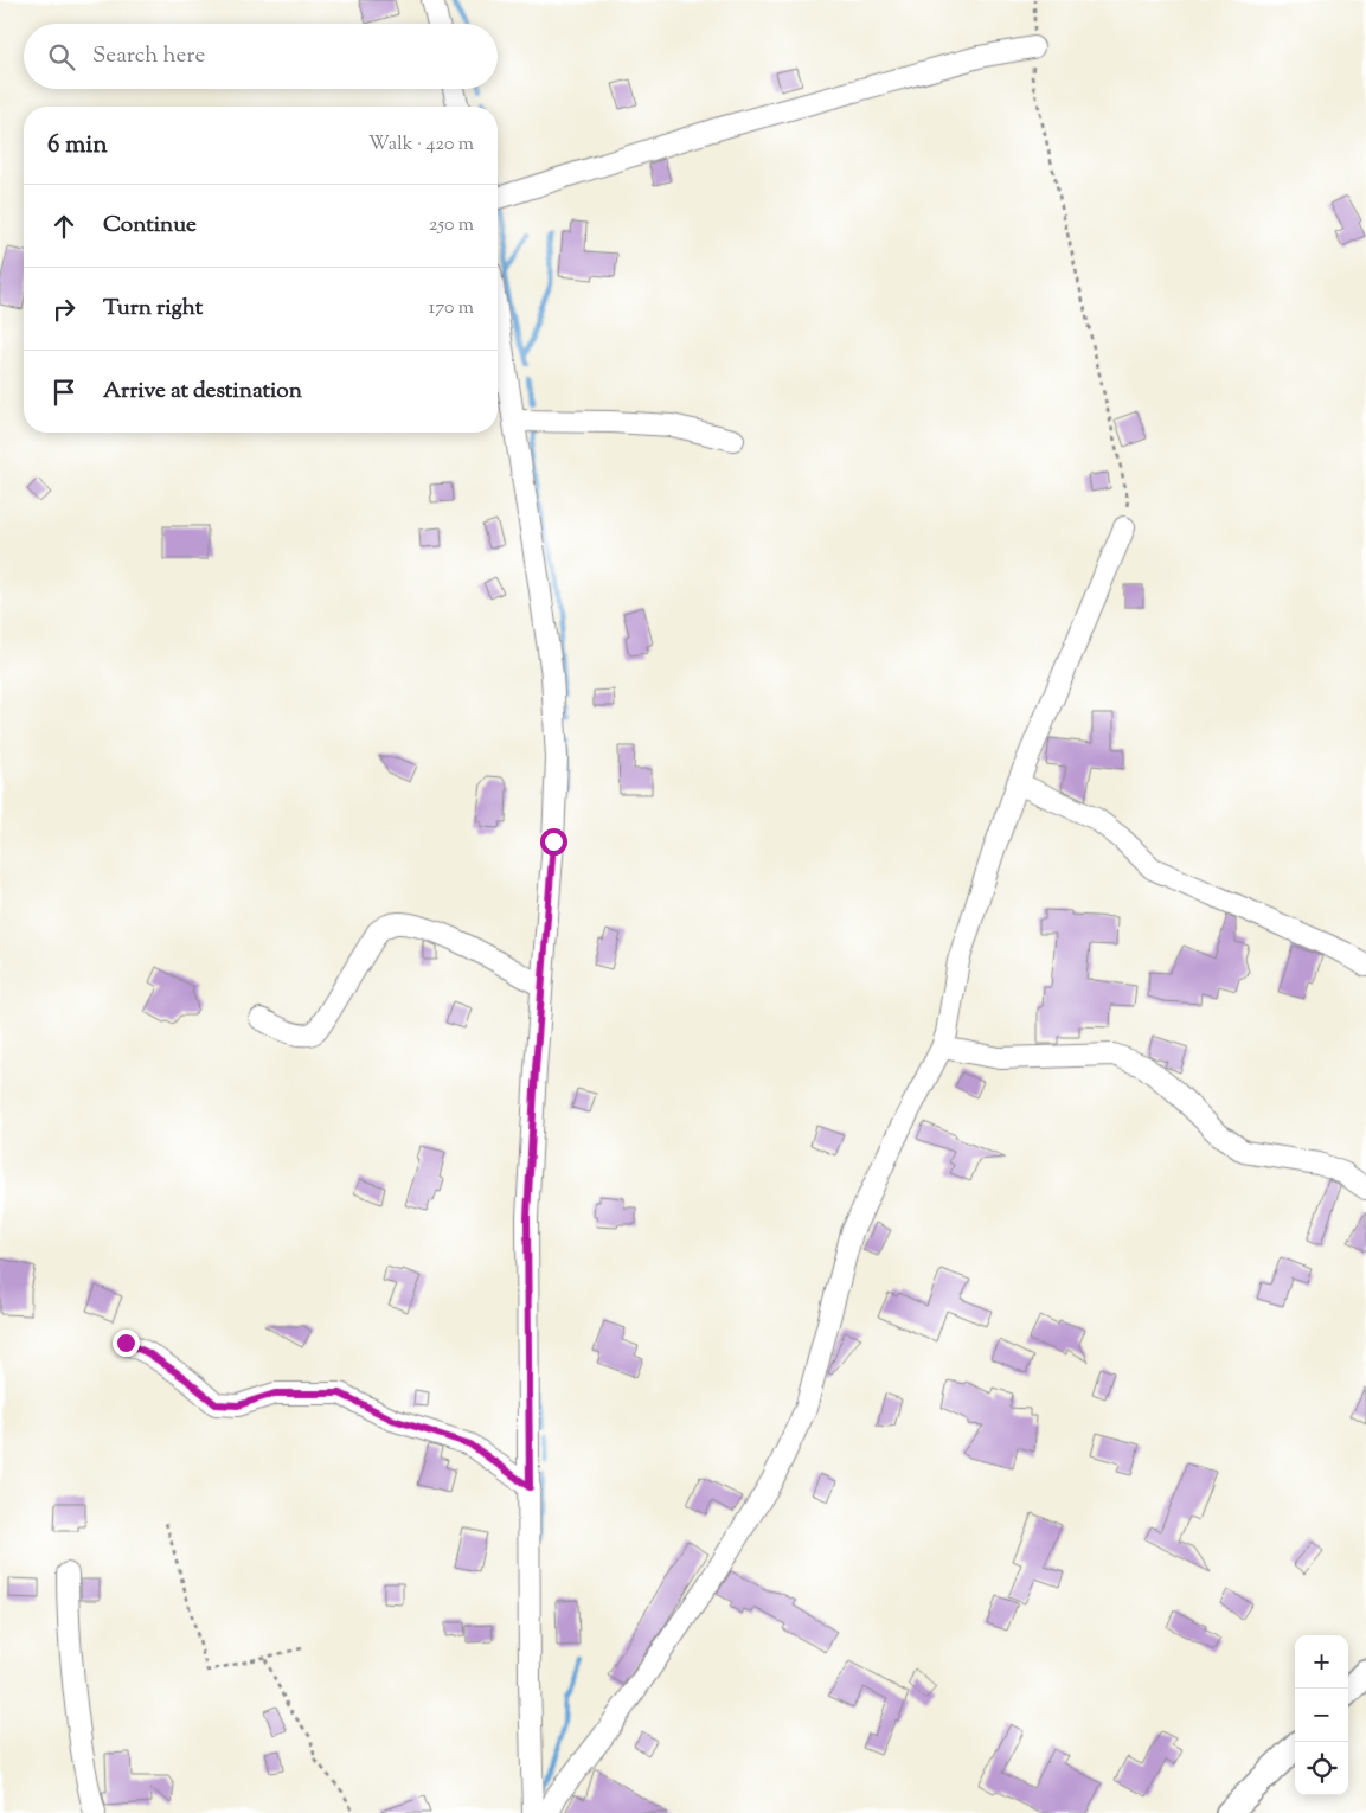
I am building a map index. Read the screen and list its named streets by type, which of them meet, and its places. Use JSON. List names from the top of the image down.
{
  "page": {
    "search": "Search here",
    "heading": ["6 min", "Walk · 420 m"],
    "list": [
      ["Continue", "250 m"],
      ["Turn right", "170 m"],
      "Arrive at destination"
    ],
    "map_buttons": ["+", "−"]
  }
}
